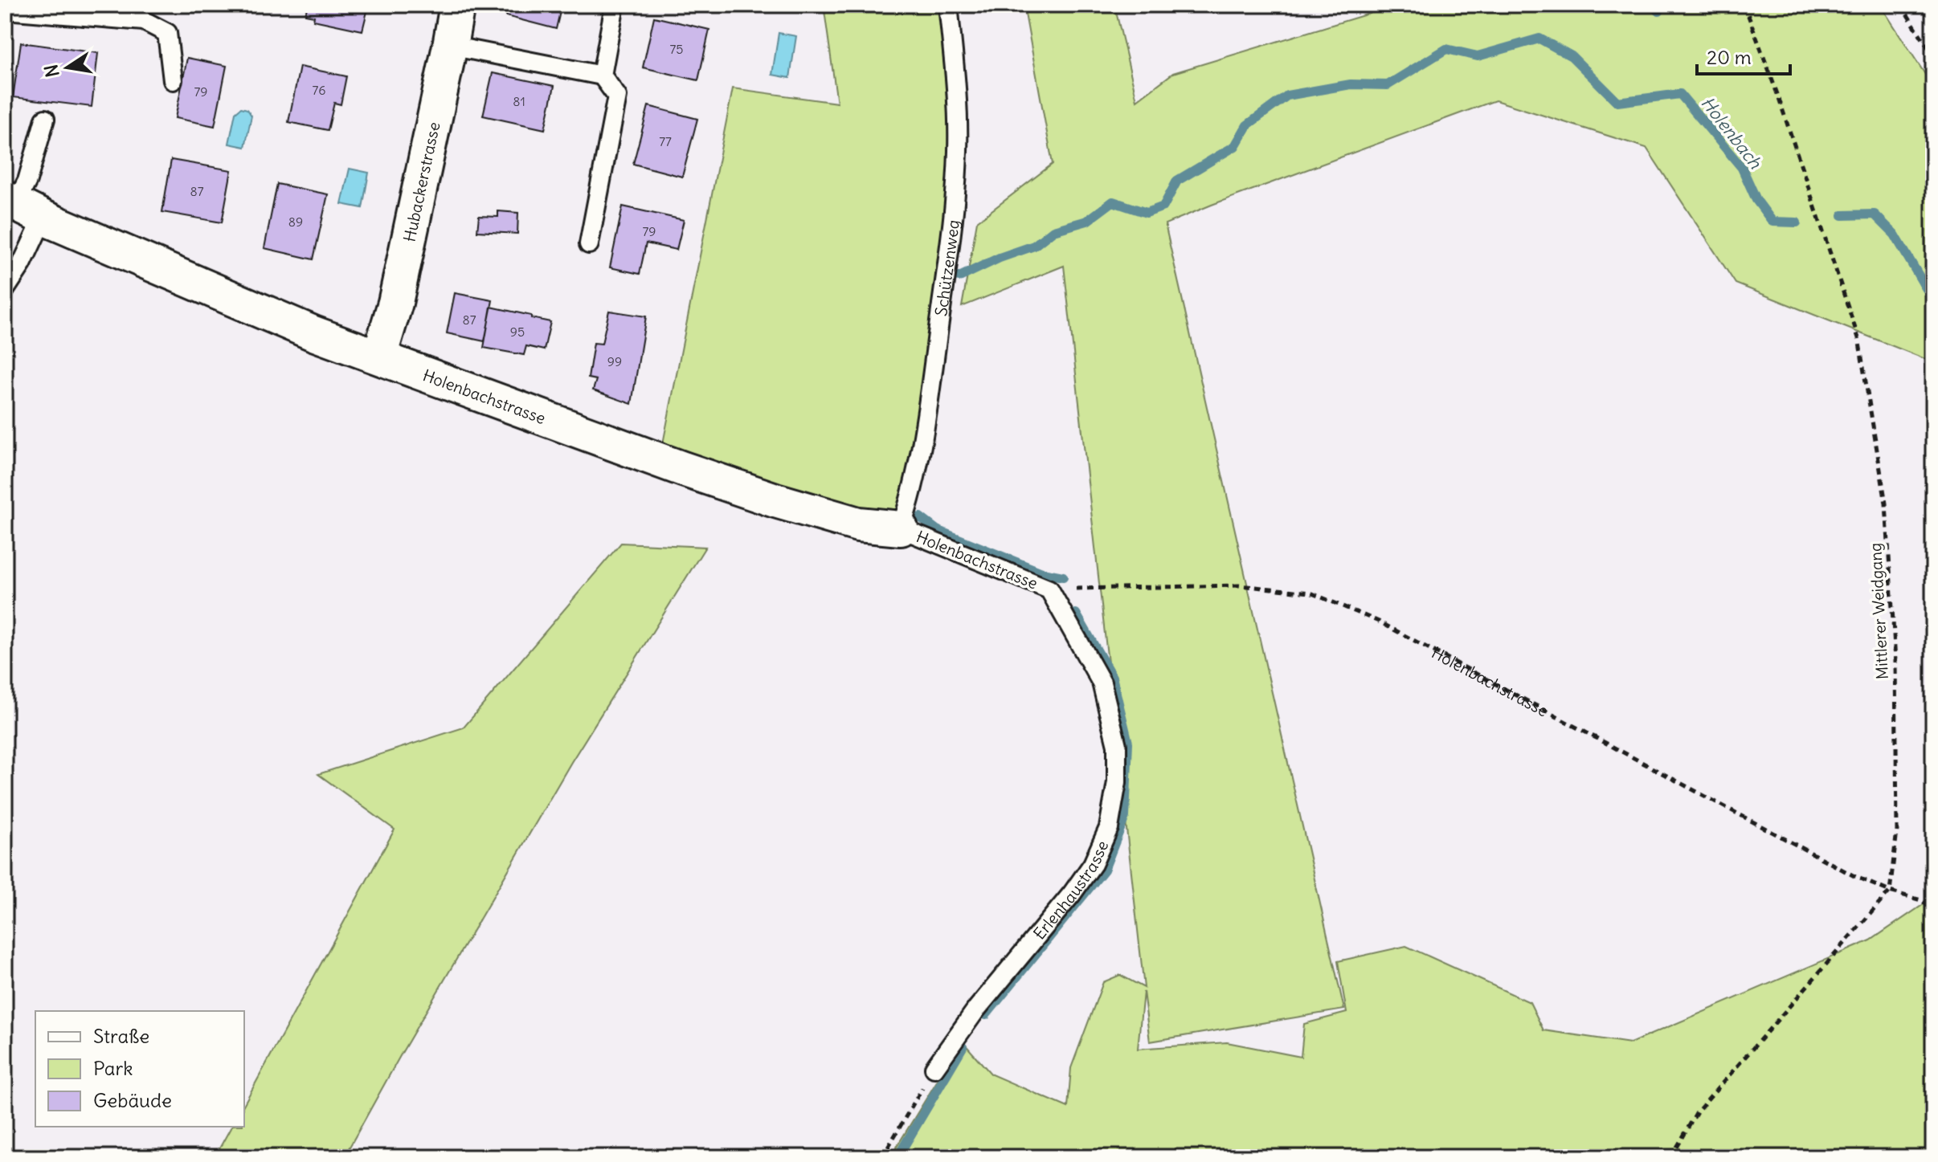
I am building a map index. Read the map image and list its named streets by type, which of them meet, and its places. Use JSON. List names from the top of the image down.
{
  "streets": {
    "street": ["Hubackerstrasse", "Holenbachstrasse"],
    "lane": ["Schützenweg", "Erlenhaustrasse"],
    "path": ["Mittlerer Weidgang"]
  },
  "crossings": [
    ["Hubackerstrasse", "Holenbachstrasse"],
    ["Schützenweg", "Holenbachstrasse"],
    ["Holenbachstrasse", "Mittlerer Weidgang"],
    ["Holenbachstrasse", "Erlenhaustrasse"]
  ],
  "water": ["Holenbach"],
  "house_numbers": [
    "75",
    "76",
    "79",
    "81",
    "77",
    "87",
    "89",
    "79",
    "87",
    "95",
    "99"
  ],
  "legend": ["Straße", "Park", "Gebäude"],
  "scale_bar": "20 m",
  "north": "left"
}
